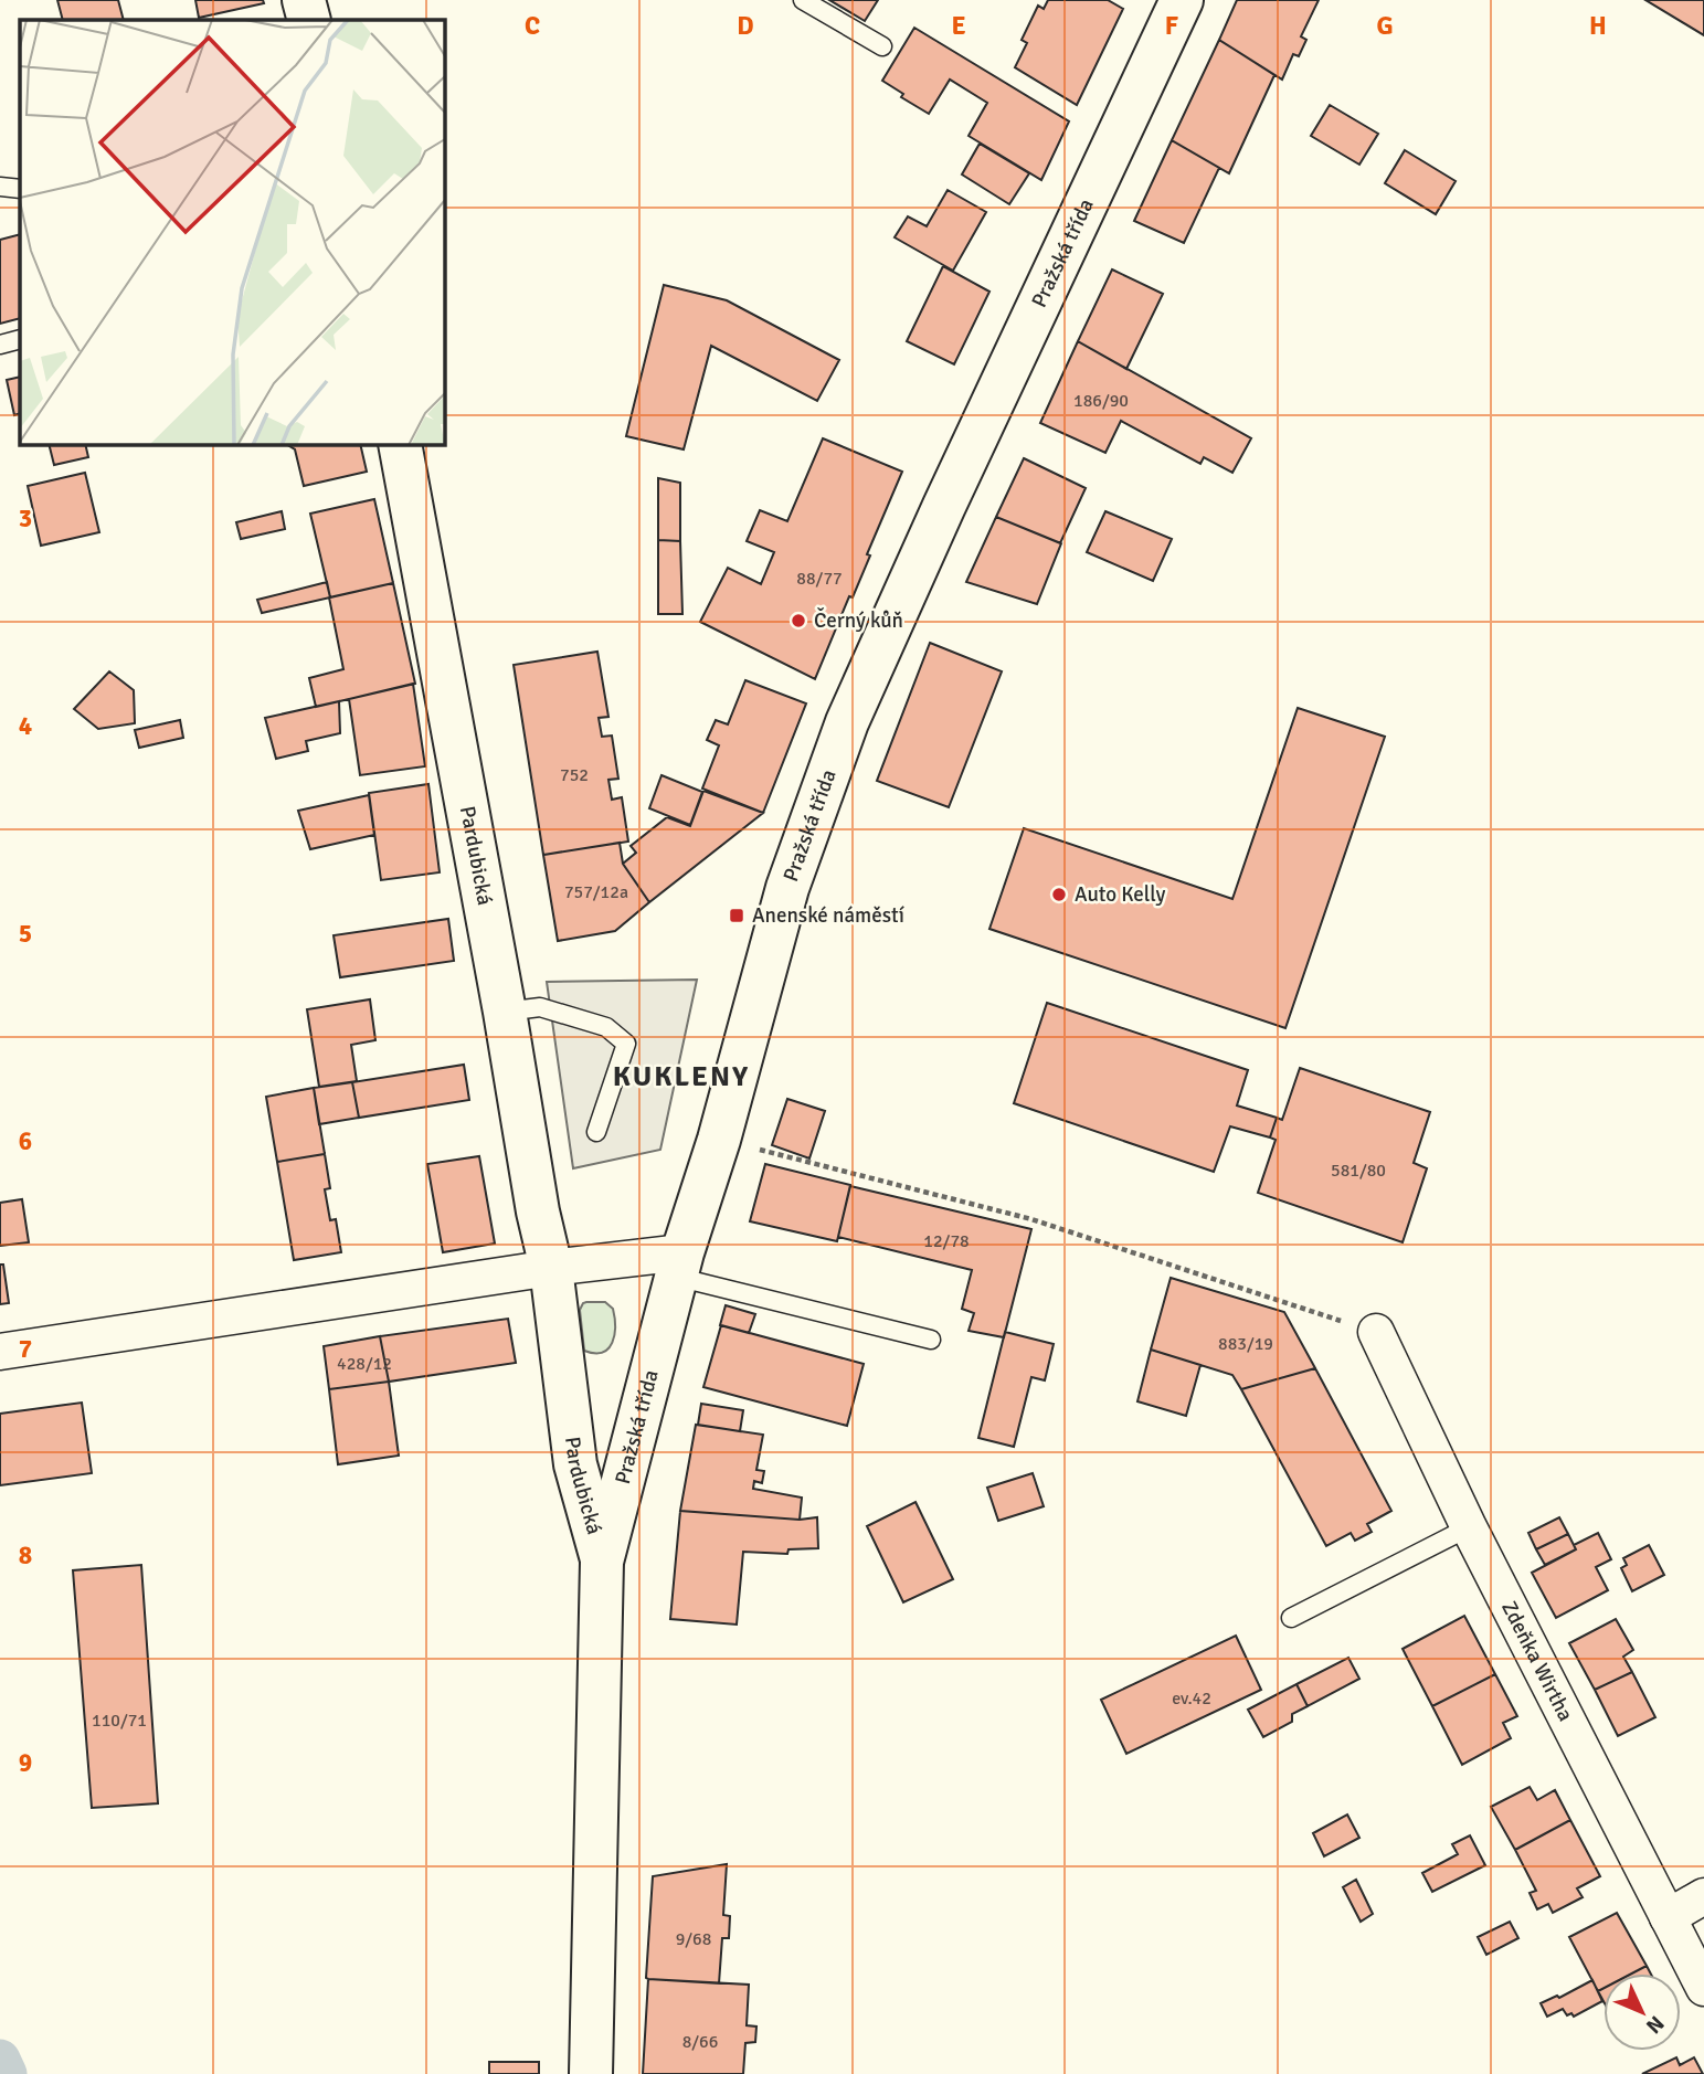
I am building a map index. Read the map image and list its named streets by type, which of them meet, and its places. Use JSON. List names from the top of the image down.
{
  "streets": {
    "street": ["Pražská třída", "Pardubická", "Zdeňka Wirtha"]
  },
  "crossings": [
    ["Pražská třída", "Pardubická"]
  ],
  "districts": ["KUKLENY"],
  "places": {
    "other": ["Černý kůň", "Auto Kelly"],
    "transit": ["Anenské náměstí"]
  },
  "house_numbers": [
    "186/90",
    "88/77",
    "752",
    "757/12a",
    "581/80",
    "12/78",
    "883/19",
    "428/12",
    "ev.42",
    "110/71",
    "9/68",
    "8/66"
  ],
  "north": "bottom right",
  "grid": {
    "columns": [
      "C",
      "D",
      "E",
      "F",
      "G",
      "H"
    ],
    "rows": [
      "3",
      "4",
      "5",
      "6",
      "7",
      "8",
      "9"
    ]
  }
}
